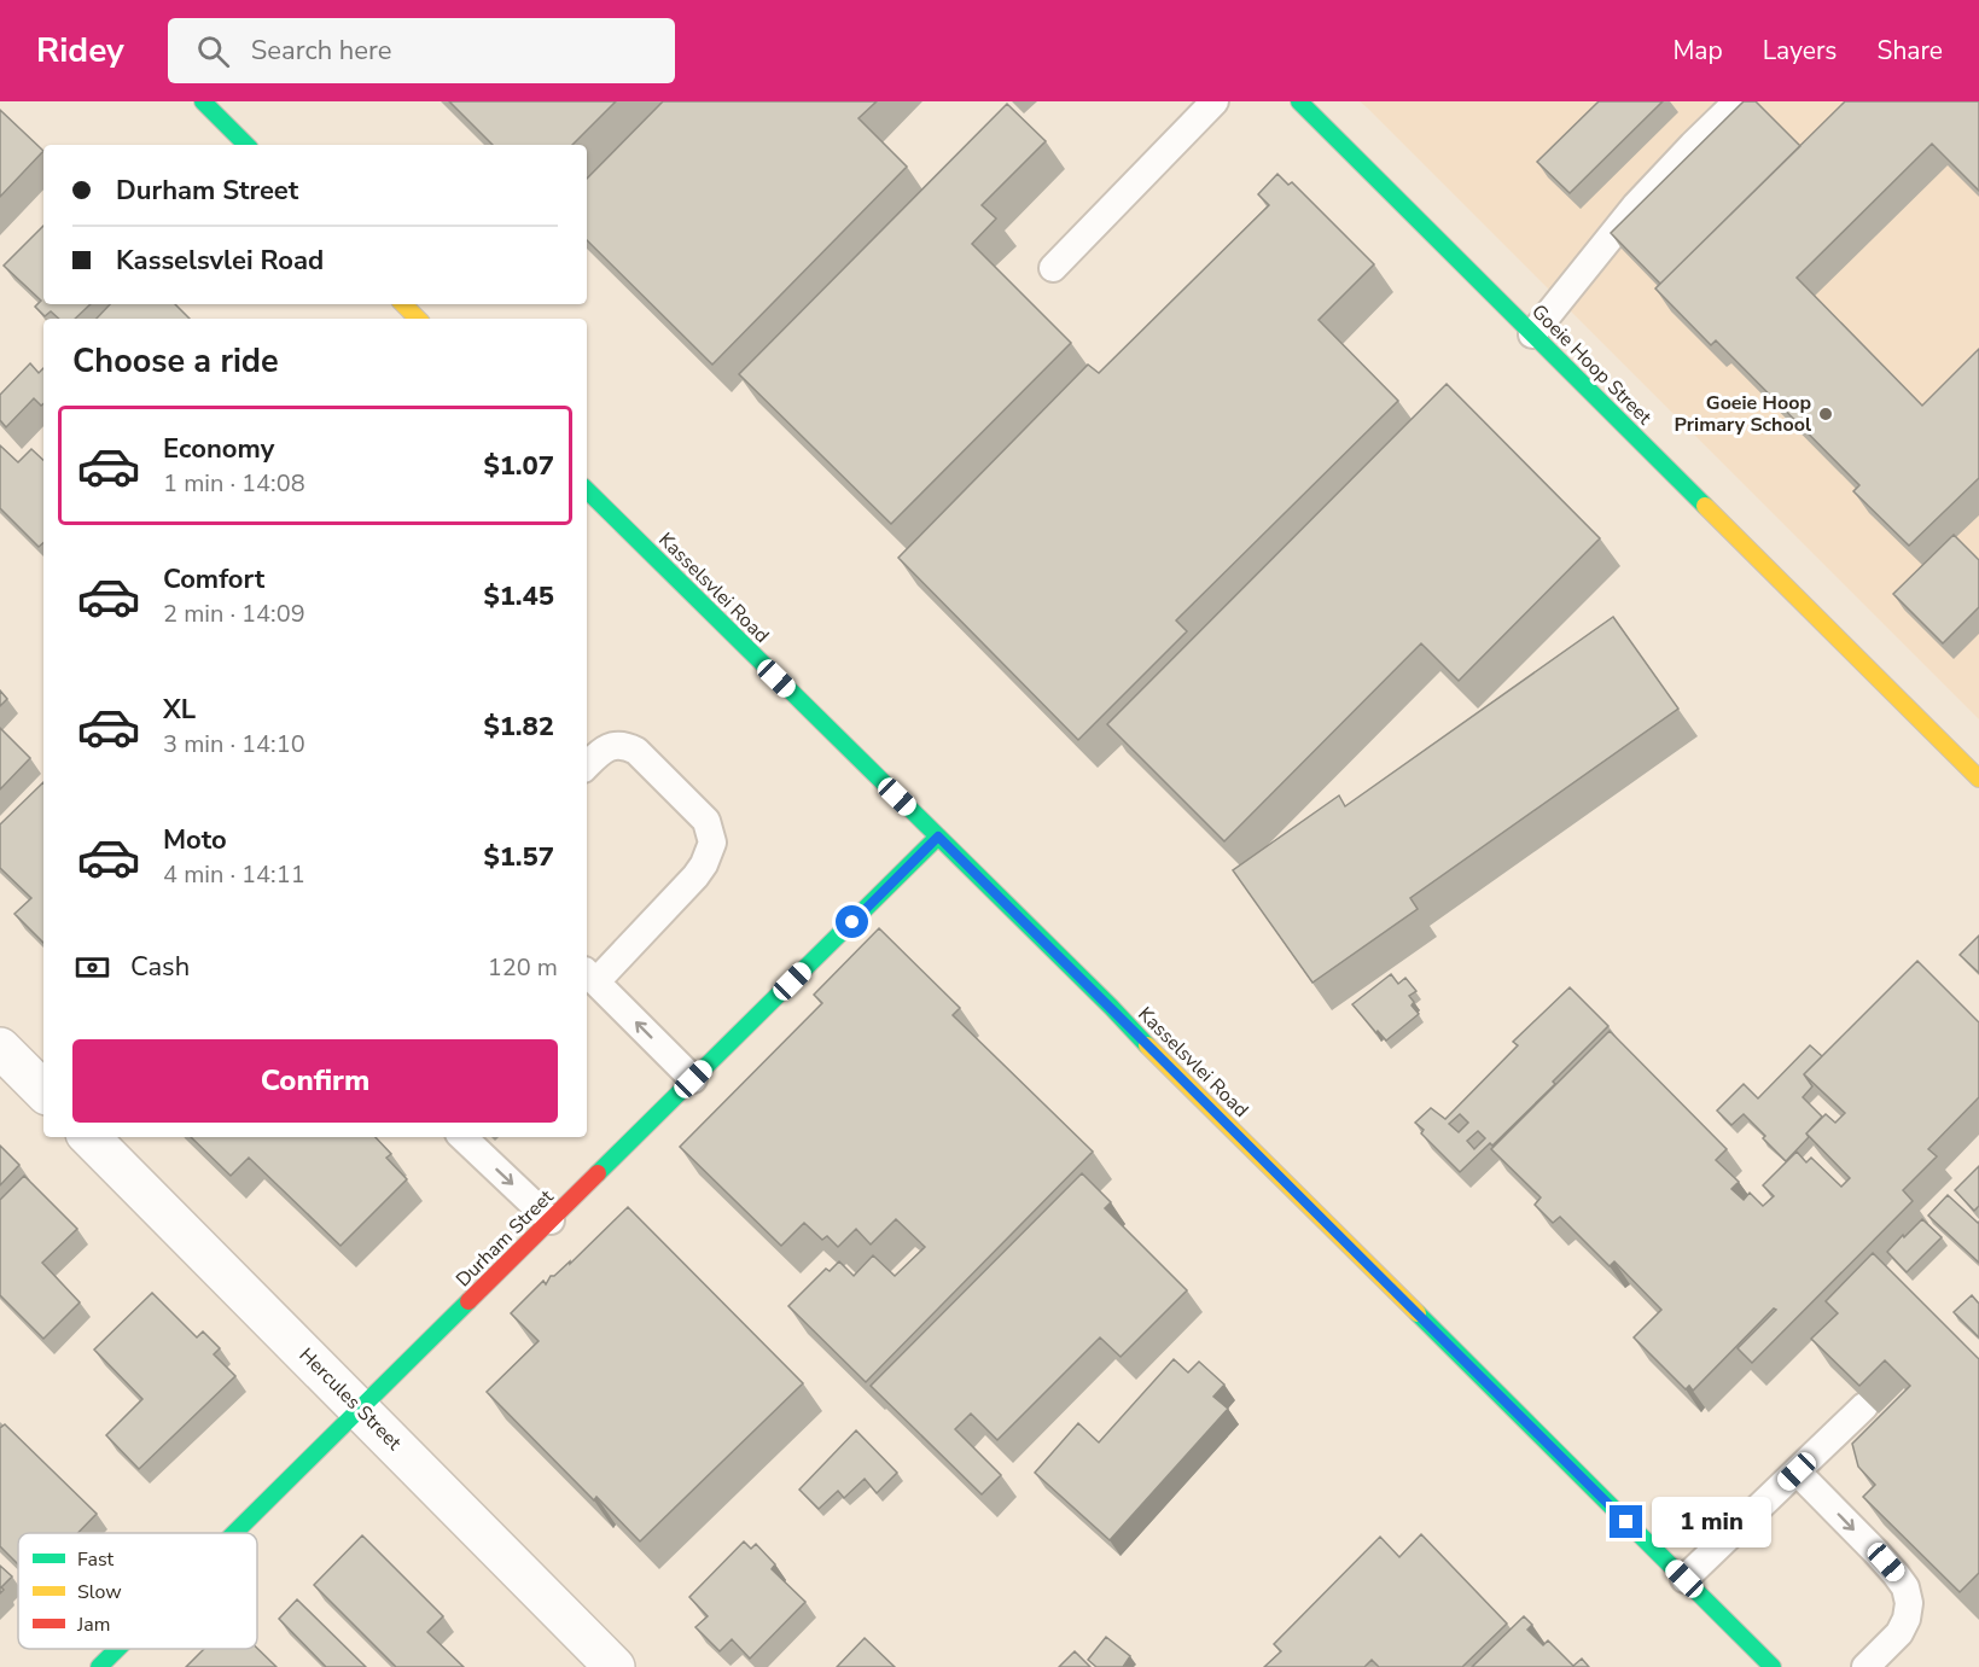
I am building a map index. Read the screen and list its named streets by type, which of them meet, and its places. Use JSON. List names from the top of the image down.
{
  "streets": {
    "street": [
      "Goeie Hoop Street",
      "Kasselsvlei Road",
      "Durham Street",
      "Hercules Street"
    ]
  },
  "crossings": [
    ["Kasselsvlei Road", "Durham Street"],
    ["Durham Street", "Hercules Street"]
  ],
  "places": ["Goeie Hoop Primary School"],
  "legend": ["Fast", "Slow", "Jam"],
  "page": {
    "header": "Ridey",
    "search": "Search here",
    "nav": ["Map", "Layers", "Share"],
    "banner": ["Durham Street", "Kasselsvlei Road"],
    "heading": "Choose a ride",
    "list": [
      {
        "name": "Economy",
        "note": "1 min · 14:08",
        "value": "$1.07"
      },
      {
        "name": "Comfort",
        "note": "2 min · 14:09",
        "value": "$1.45"
      },
      {
        "name": "XL",
        "note": "3 min · 14:10",
        "value": "$1.82"
      },
      {
        "name": "Moto",
        "note": "4 min · 14:11",
        "value": "$1.57"
      }
    ],
    "pay": ["Cash", "120 m"],
    "buttons": "Confirm",
    "bubble": "1 min"
  }
}
